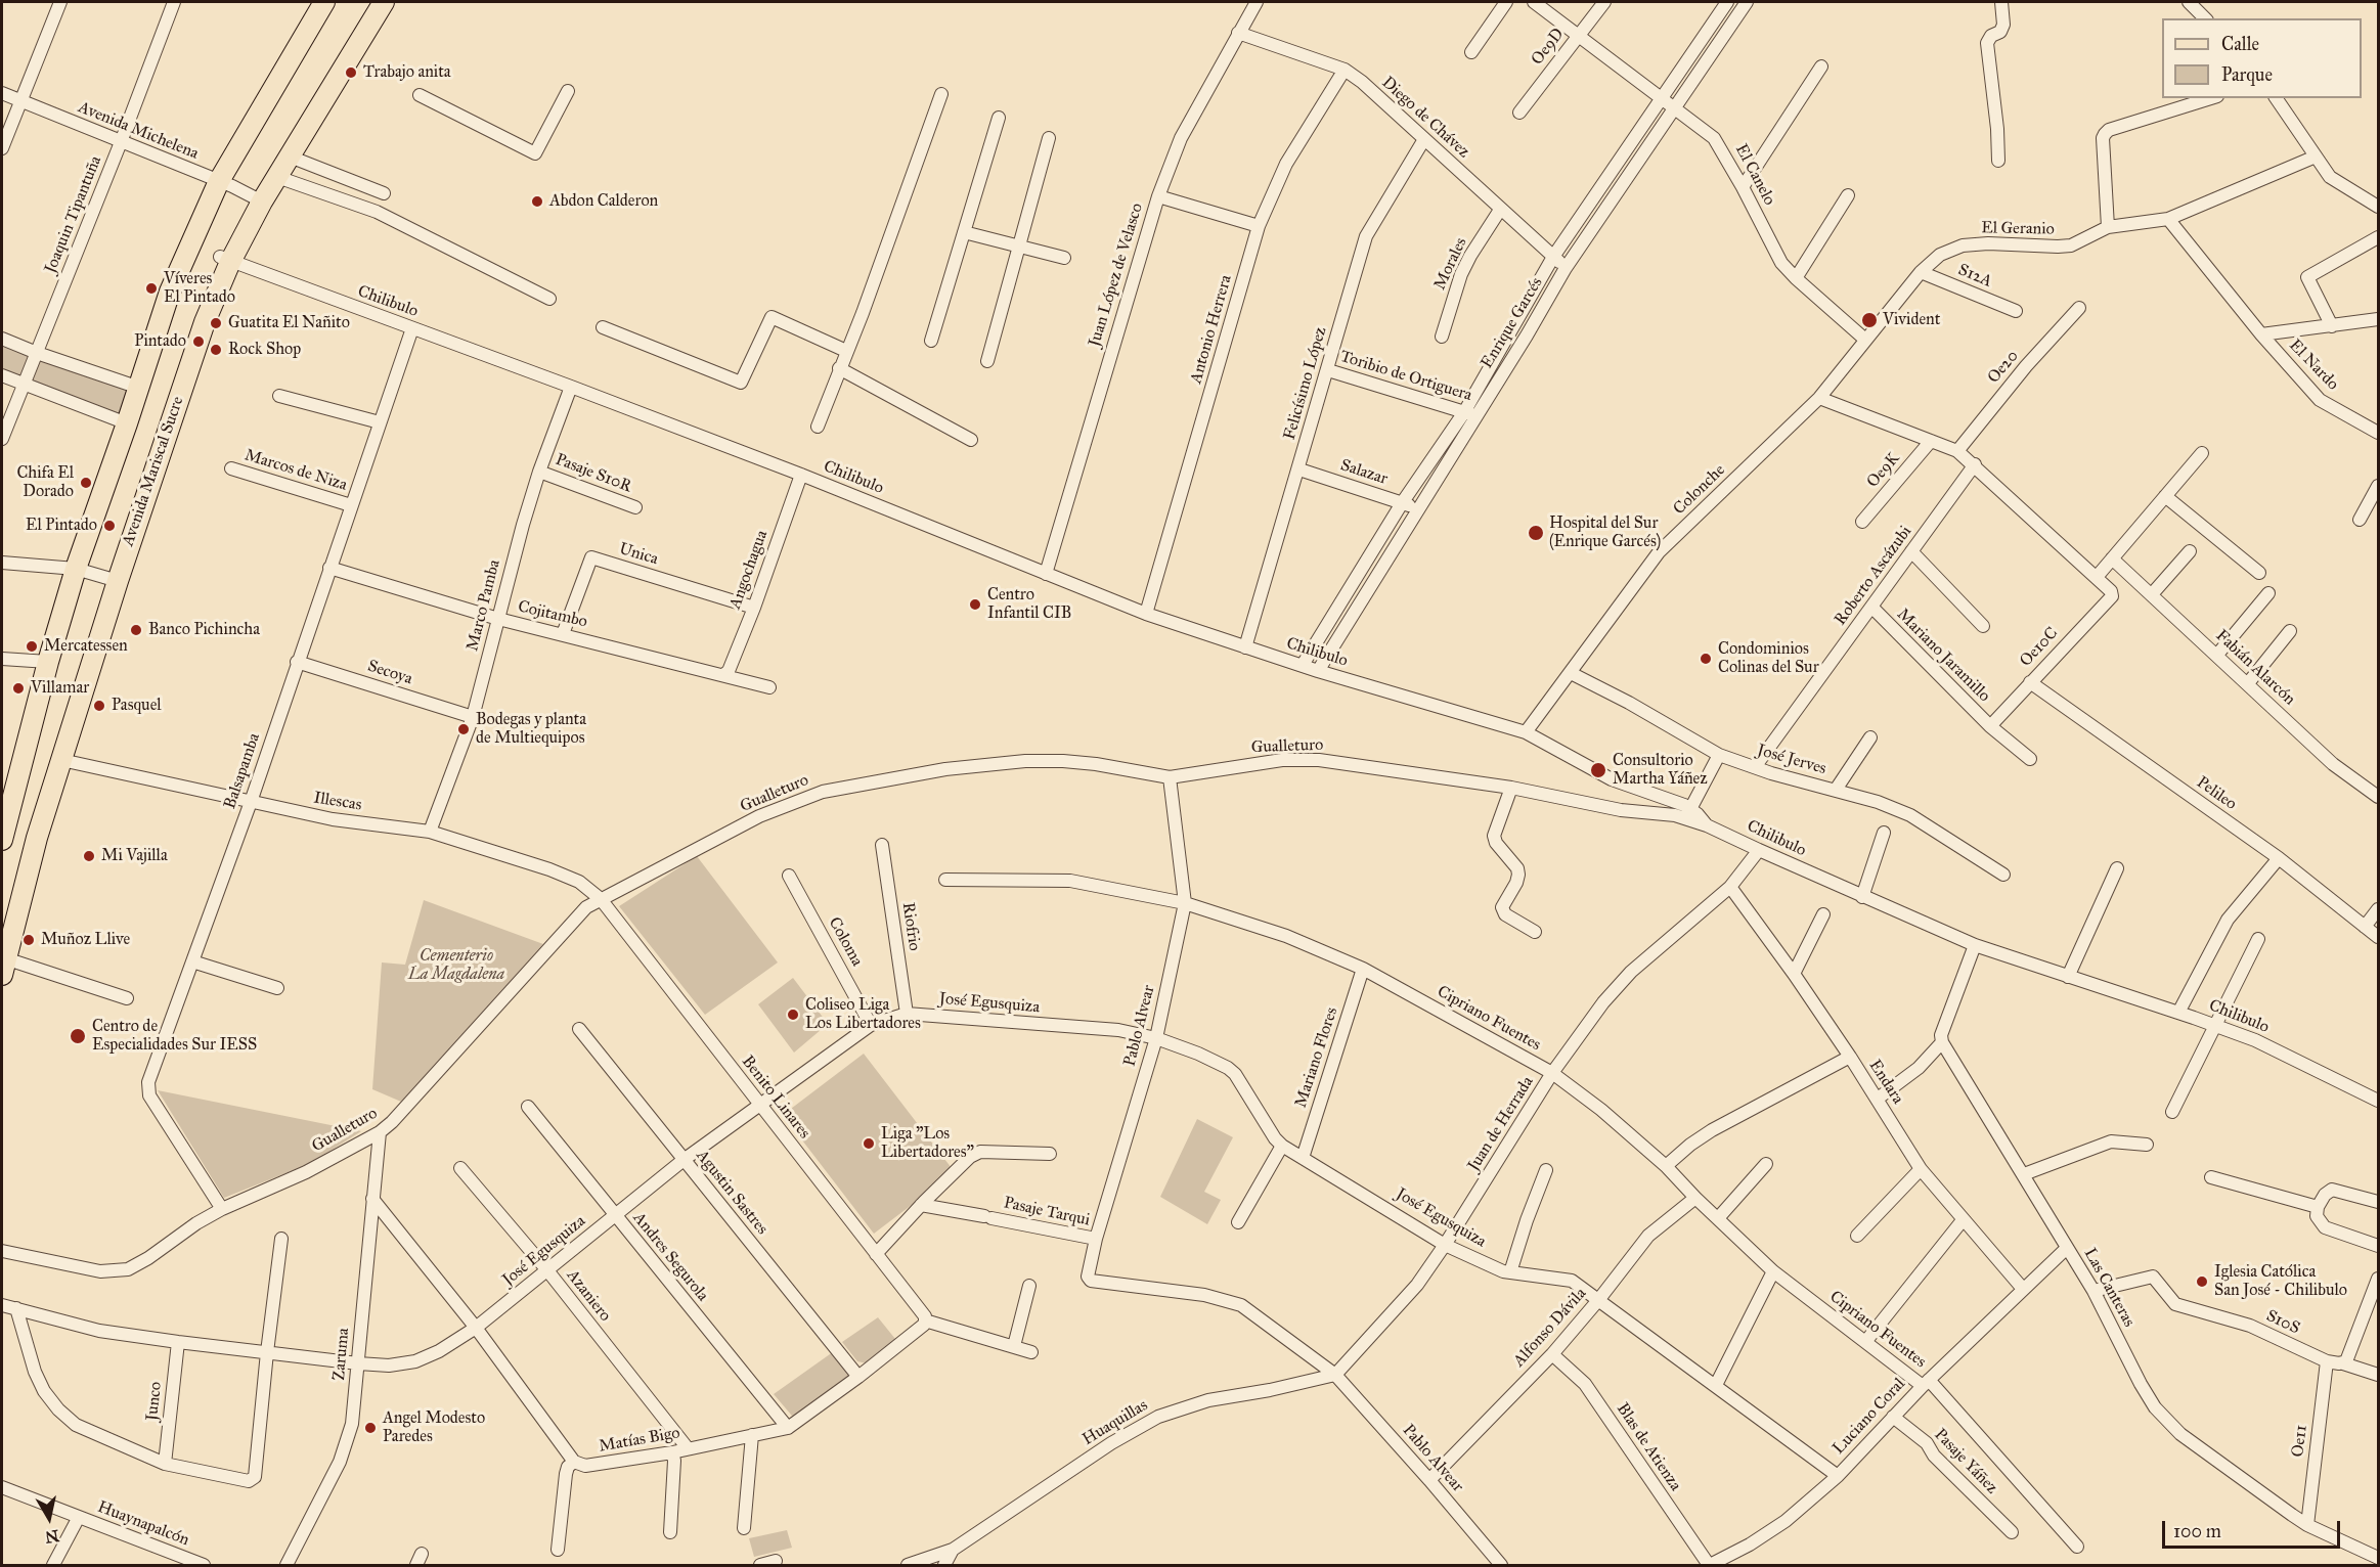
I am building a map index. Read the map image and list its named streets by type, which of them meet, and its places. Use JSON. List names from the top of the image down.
{
  "streets": {
    "main road": ["Avenida Mariscal Sucre"],
    "street": [
      "Oe9D",
      "Diego de Chávez",
      "Avenida Michelena",
      "El Canelo",
      "Joaquin Tipantuña",
      "El Geranio",
      "Morales",
      "Juan López de Velasco",
      "S12A",
      "Chilibulo",
      "Enrique Garcés",
      "Antonio Herrera",
      "El Nardo",
      "Oe20",
      "Toribio de Ortiguera",
      "Felicísimo López",
      "Marcos de Niza",
      "Oe9K",
      "Salazar",
      "Pasaje S10R",
      "Colonche",
      "Unica",
      "Angochagua",
      "Roberto Ascázubi",
      "Marco Pamba",
      "Cojitambo",
      "Oe10C",
      "Mariano Jaramillo",
      "Fabián Alarcón",
      "Secoya",
      "Gualleturo",
      "José Jerves",
      "Balsapamba",
      "Pelileo",
      "Illescas",
      "Riofrio",
      "Coloma",
      "José Egusquiza",
      "Cipriano Fuentes",
      "Pablo Alvear",
      "Mariano Flores",
      "Endara",
      "Benito Linares",
      "Juan de Herrada",
      "Agustin Sastres",
      "Pasaje Tarqui",
      "Andres Segurola",
      "Las Canteras",
      "Azaniero",
      "S10S",
      "Alfonso Dávila",
      "Zaruma",
      "Junco",
      "Luciano Coral",
      "Huaquillas",
      "Matías Bigo",
      "Oe11",
      "Blas de Atienza",
      "Pasaje Yáñez",
      "Huaynapalcón"
    ]
  },
  "crossings": [
    ["Oe9D", "El Canelo"],
    ["Diego de Chávez", "Morales"],
    ["Diego de Chávez", "Juan López de Velasco"],
    ["Diego de Chávez", "Enrique Garcés"],
    ["Diego de Chávez", "Antonio Herrera"],
    ["Diego de Chávez", "Felicísimo López"],
    ["Avenida Michelena", "Joaquin Tipantuña"],
    ["Avenida Michelena", "Avenida Mariscal Sucre"],
    ["El Canelo", "El Geranio"],
    ["El Canelo", "Enrique Garcés"],
    ["El Canelo", "Colonche"],
    ["El Geranio", "S12A"],
    ["El Geranio", "Colonche"],
    ["Juan López de Velasco", "Chilibulo"],
    ["Chilibulo", "Enrique Garcés"],
    ["Chilibulo", "Antonio Herrera"],
    ["Chilibulo", "Felicísimo López"],
    ["Chilibulo", "Avenida Mariscal Sucre"],
    ["Chilibulo", "Colonche"],
    ["Chilibulo", "Angochagua"],
    ["Chilibulo", "Marco Pamba"],
    ["Chilibulo", "Gualleturo"],
    ["Chilibulo", "Balsapamba"],
    ["Chilibulo", "Juan de Herrada"],
    ["Enrique Garcés", "Toribio de Ortiguera"],
    ["Enrique Garcés", "Salazar"],
    ["Toribio de Ortiguera", "Felicísimo López"],
    ["Felicísimo López", "Salazar"],
    ["Marcos de Niza", "Balsapamba"],
    ["Avenida Mariscal Sucre", "Illescas"],
    ["Pasaje S10R", "Marco Pamba"],
    ["Colonche", "José Jerves"],
    ["Unica", "Angochagua"],
    ["Unica", "Cojitambo"],
    ["Angochagua", "Cojitambo"],
    ["Roberto Ascázubi", "Mariano Jaramillo"],
    ["Roberto Ascázubi", "José Jerves"],
    ["Marco Pamba", "Cojitambo"],
    ["Marco Pamba", "Secoya"],
    ["Marco Pamba", "Illescas"],
    ["Cojitambo", "Balsapamba"],
    ["Oe10C", "Mariano Jaramillo"],
    ["Oe10C", "Pelileo"],
    ["Secoya", "Balsapamba"],
    ["Gualleturo", "Balsapamba"],
    ["Gualleturo", "Illescas"],
    ["Gualleturo", "Pablo Alvear"],
    ["Gualleturo", "Benito Linares"],
    ["Gualleturo", "Zaruma"],
    ["Balsapamba", "Illescas"],
    ["Illescas", "Benito Linares"],
    ["Riofrio", "José Egusquiza"],
    ["Coloma", "José Egusquiza"],
    ["José Egusquiza", "Pablo Alvear"],
    ["José Egusquiza", "Mariano Flores"],
    ["José Egusquiza", "Benito Linares"],
    ["José Egusquiza", "Juan de Herrada"],
    ["José Egusquiza", "Agustin Sastres"],
    ["José Egusquiza", "Andres Segurola"],
    ["José Egusquiza", "Azaniero"],
    ["José Egusquiza", "Alfonso Dávila"],
    ["José Egusquiza", "Zaruma"],
    ["José Egusquiza", "Junco"],
    ["José Egusquiza", "Luciano Coral"],
    ["Cipriano Fuentes", "Pablo Alvear"],
    ["Cipriano Fuentes", "Mariano Flores"],
    ["Cipriano Fuentes", "Juan de Herrada"],
    ["Cipriano Fuentes", "Alfonso Dávila"],
    ["Cipriano Fuentes", "Luciano Coral"],
    ["Pablo Alvear", "Juan de Herrada"],
    ["Pablo Alvear", "Pasaje Tarqui"],
    ["Pablo Alvear", "Alfonso Dávila"],
    ["Pablo Alvear", "Huaquillas"],
    ["Endara", "Juan de Herrada"],
    ["Endara", "Luciano Coral"],
    ["Benito Linares", "Matías Bigo"],
    ["Juan de Herrada", "Huaquillas"],
    ["Agustin Sastres", "Matías Bigo"],
    ["Andres Segurola", "Matías Bigo"],
    ["Las Canteras", "S10S"],
    ["Las Canteras", "Luciano Coral"],
    ["Las Canteras", "Oe11"],
    ["Azaniero", "Matías Bigo"],
    ["S10S", "Oe11"],
    ["Alfonso Dávila", "Blas de Atienza"],
    ["Luciano Coral", "Blas de Atienza"],
    ["Luciano Coral", "Pasaje Yáñez"]
  ],
  "parks": ["Cementerio La Magdalena"],
  "places": [
    "Trabajo anita",
    "Abdon Calderon",
    "Víveres El Pintado",
    "Vivident",
    "Guatita El Nañito",
    "Pintado",
    "Rock Shop",
    "Chifa El Dorado",
    "El Pintado",
    "Hospital del Sur (Enrique Garcés)",
    "Centro Infantil CIB",
    "Banco Pichincha",
    "Mercatessen",
    "Condominios Colinas del Sur",
    "Villamar",
    "Pasquel",
    "Bodegas y planta de Multiequipos",
    "Consultorio Martha Yáñez",
    "Mi Vajilla",
    "Muñoz Llive",
    "Coliseo Liga Los Libertadores",
    "Centro de Especialidades Sur IESS",
    "Liga \"Los Libertadores\"",
    "Iglesia Católica San José - Chilibulo",
    "Angel Modesto Paredes"
  ],
  "legend": ["Calle", "Parque"],
  "scale_bar": "100 m",
  "north": "bottom"
}
